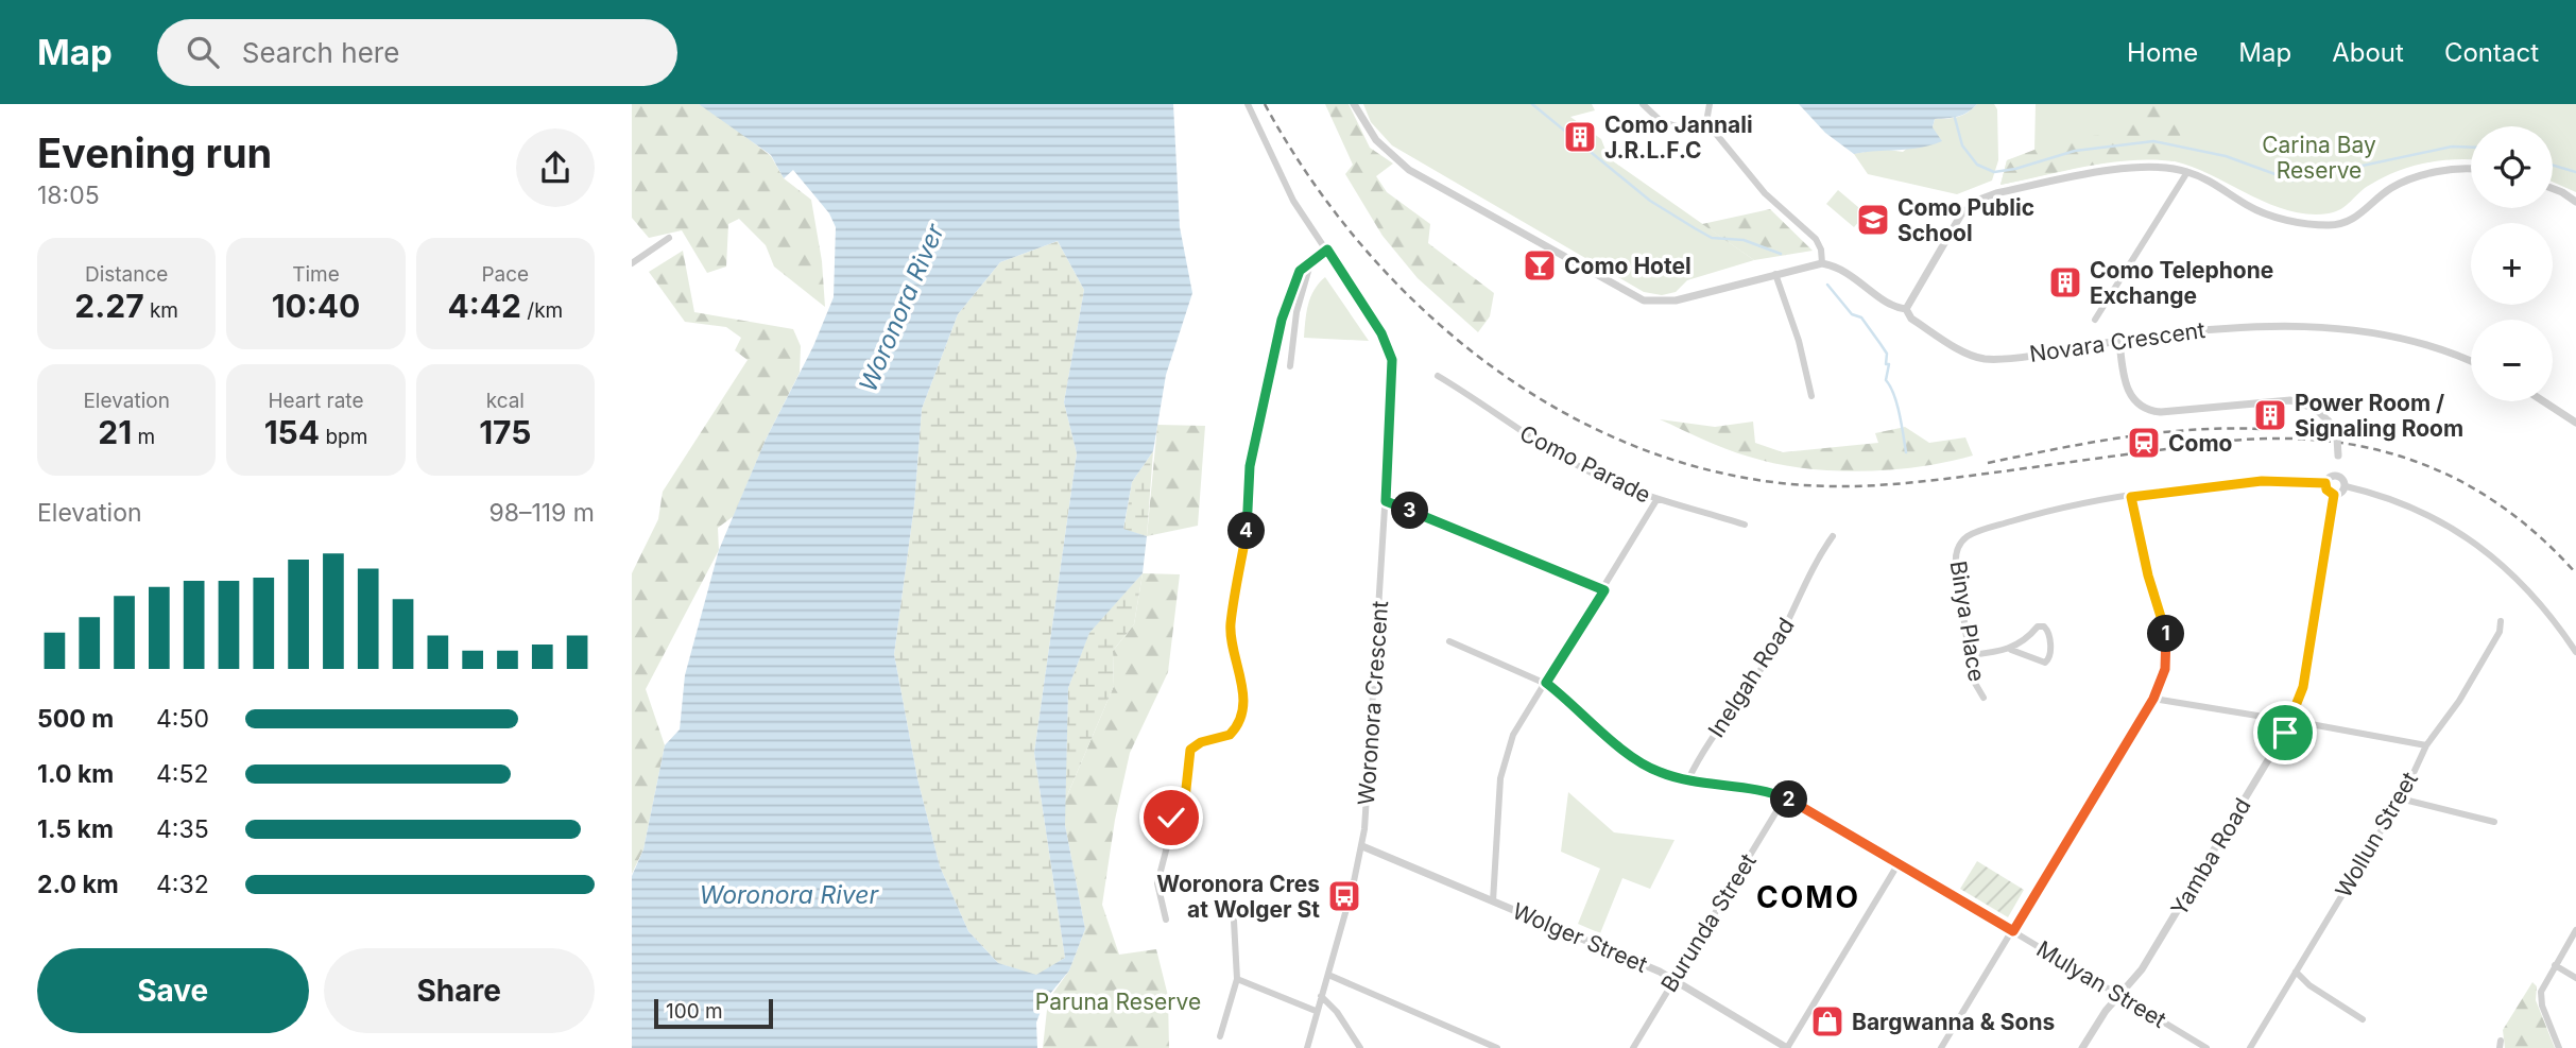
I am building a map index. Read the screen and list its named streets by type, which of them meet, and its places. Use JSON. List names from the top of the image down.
{
  "streets": {
    "street": [
      "Novara Crescent",
      "Como Parade",
      "Binya Place",
      "Inelgah Road",
      "Woronora Crescent",
      "Wollun Street",
      "Yamba Road",
      "Burunda Street",
      "Wolger Street",
      "Mulyan Street"
    ]
  },
  "crossings": [
    ["Inelgah Road", "Mulyan Street"],
    ["Woronora Crescent", "Wolger Street"],
    ["Yamba Road", "Mulyan Street"],
    ["Burunda Street", "Wolger Street"],
    ["Burunda Street", "Mulyan Street"]
  ],
  "districts": ["COMO"],
  "water": ["Woronora River"],
  "parks": ["Carina Bay Reserve", "Paruna Reserve"],
  "places": {
    "building": ["Como Jannali J.R.L.F.C", "Como Telephone Exchange", "Power Room / Signaling Room"],
    "school or university": ["Como Public School"],
    "bar": ["Como Hotel"],
    "station": ["Como"],
    "bus stop": ["Woronora Cres at Wolger St"],
    "shop": ["Bargwanna & Sons"]
  },
  "scale_bar": "100 m",
  "page": {
    "header": "Map",
    "search": "Search here",
    "nav": [
      "Home",
      "Map",
      "About",
      "Contact"
    ],
    "heading": ["Evening run", "18:05"],
    "map_buttons": ["+", "−"],
    "stats": [
      ["Distance", "2.27 km"],
      ["Time", "10:40"],
      ["Pace", "4:42 /km"],
      ["Elevation", "21 m"],
      ["Heart rate", "154 bpm"],
      ["kcal", "175"]
    ],
    "chart": ["Elevation", "98–119 m"],
    "pins": [
      "3",
      "4",
      "1",
      "2"
    ],
    "list": [
      {
        "name": "500 m",
        "note": "4:50"
      },
      {
        "name": "1.0 km",
        "note": "4:52"
      },
      {
        "name": "1.5 km",
        "note": "4:35"
      },
      {
        "name": "2.0 km",
        "note": "4:32"
      }
    ],
    "buttons": ["Save", "Share"],
    "scale": "100 m"
  }
}
